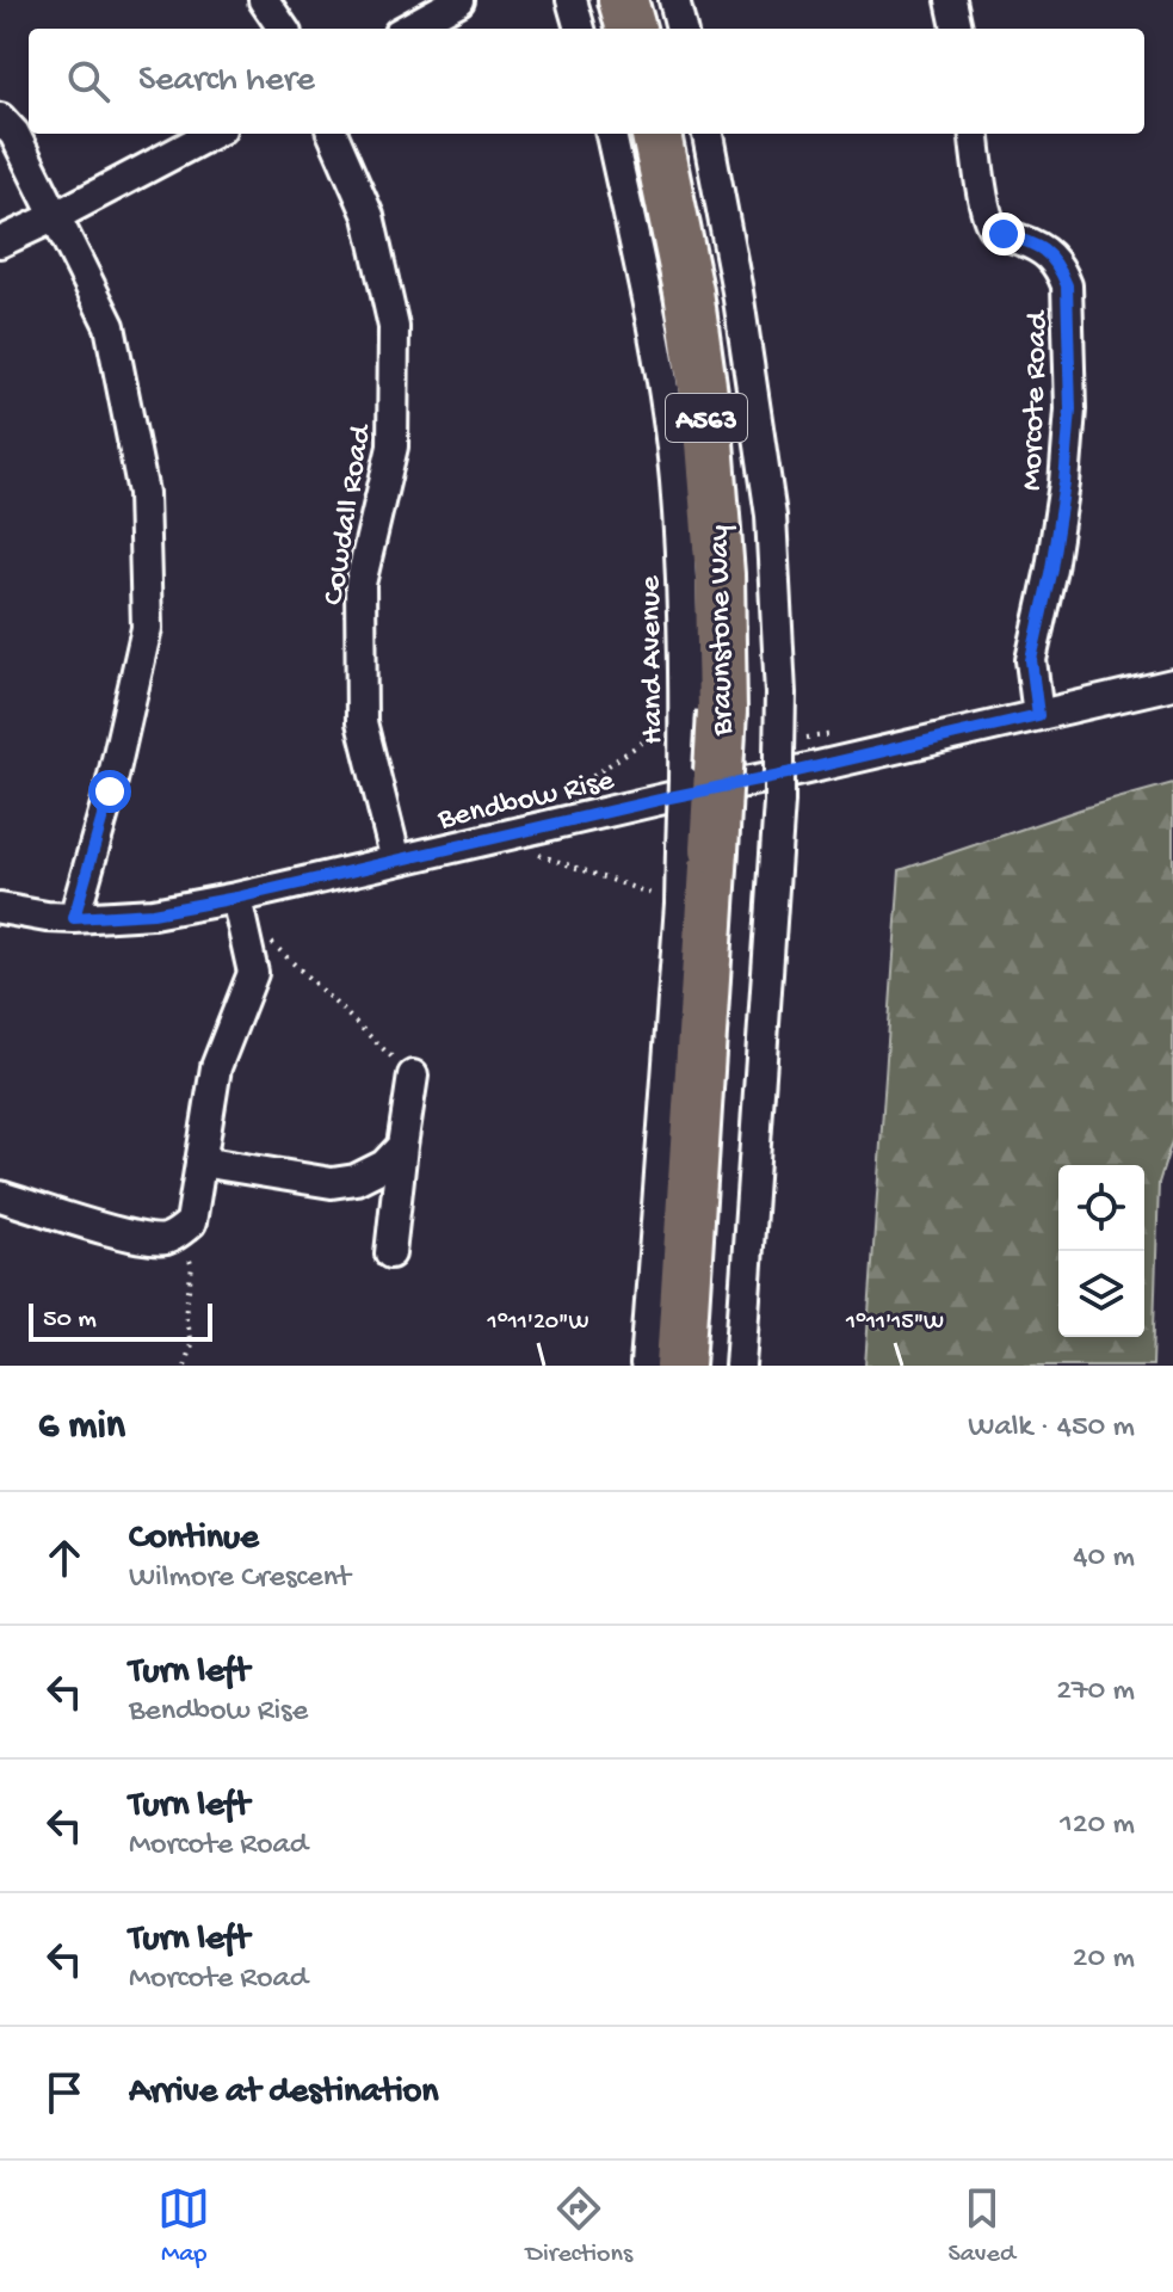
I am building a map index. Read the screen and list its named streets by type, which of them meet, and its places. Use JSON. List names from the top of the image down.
{
  "streets": {
    "highway": ["A563", "Braunstone Way"],
    "street": [
      "Morcote Road",
      "Cowdall Road",
      "Hand Avenue",
      "Bendbow Rise"
    ]
  },
  "crossings": [
    ["Morcote Road", "Bendbow Rise"],
    ["Cowdall Road", "Bendbow Rise"],
    ["Braunstone Way", "Hand Avenue"]
  ],
  "scale_bar": "50 m",
  "page": {
    "search": "Search here",
    "scale": "50 m",
    "heading": ["6 min", "Walk · 450 m"],
    "list": [
      ["Continue", "Wilmore Crescent", "40 m"],
      ["Turn left", "Bendbow Rise", "270 m"],
      ["Turn left", "Morcote Road", "120 m"],
      ["Turn left", "Morcote Road", "20 m"],
      "Arrive at destination"
    ],
    "nav": ["Map", "Directions", "Saved"]
  },
  "coordinates": ["1°11'20\"W", "1°11'15\"W"]
}
